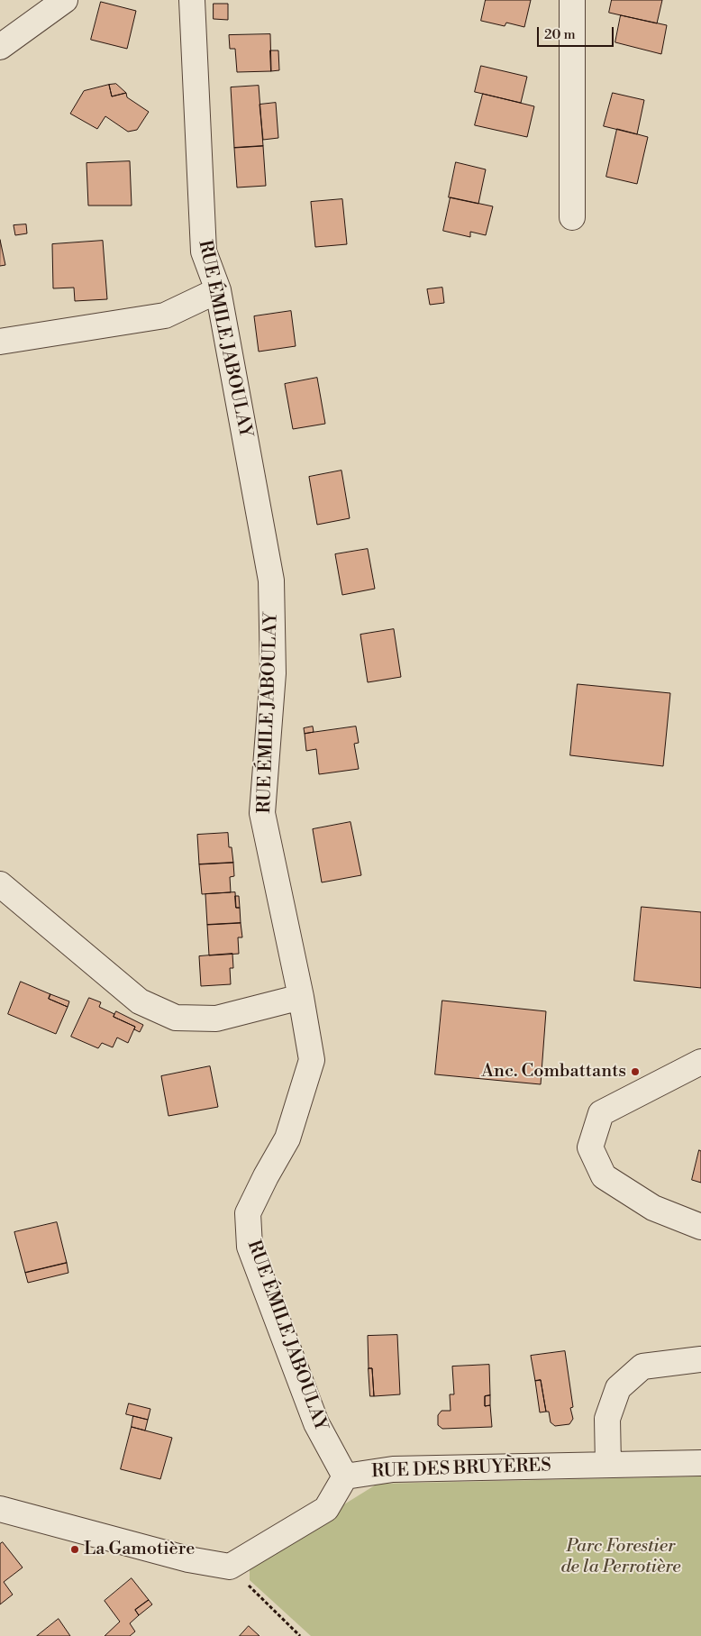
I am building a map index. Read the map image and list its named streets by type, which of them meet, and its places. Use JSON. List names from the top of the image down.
{
  "streets": {
    "street": ["RUE ÉMILE JABOULAY", "RUE DES BRUYÈRES"]
  },
  "crossings": [
    ["RUE ÉMILE JABOULAY", "RUE DES BRUYÈRES"]
  ],
  "parks": ["Parc Forestier de la Perrotière"],
  "places": ["Anc. Combattants", "La Gamotière"],
  "scale_bar": "20 m"
}
